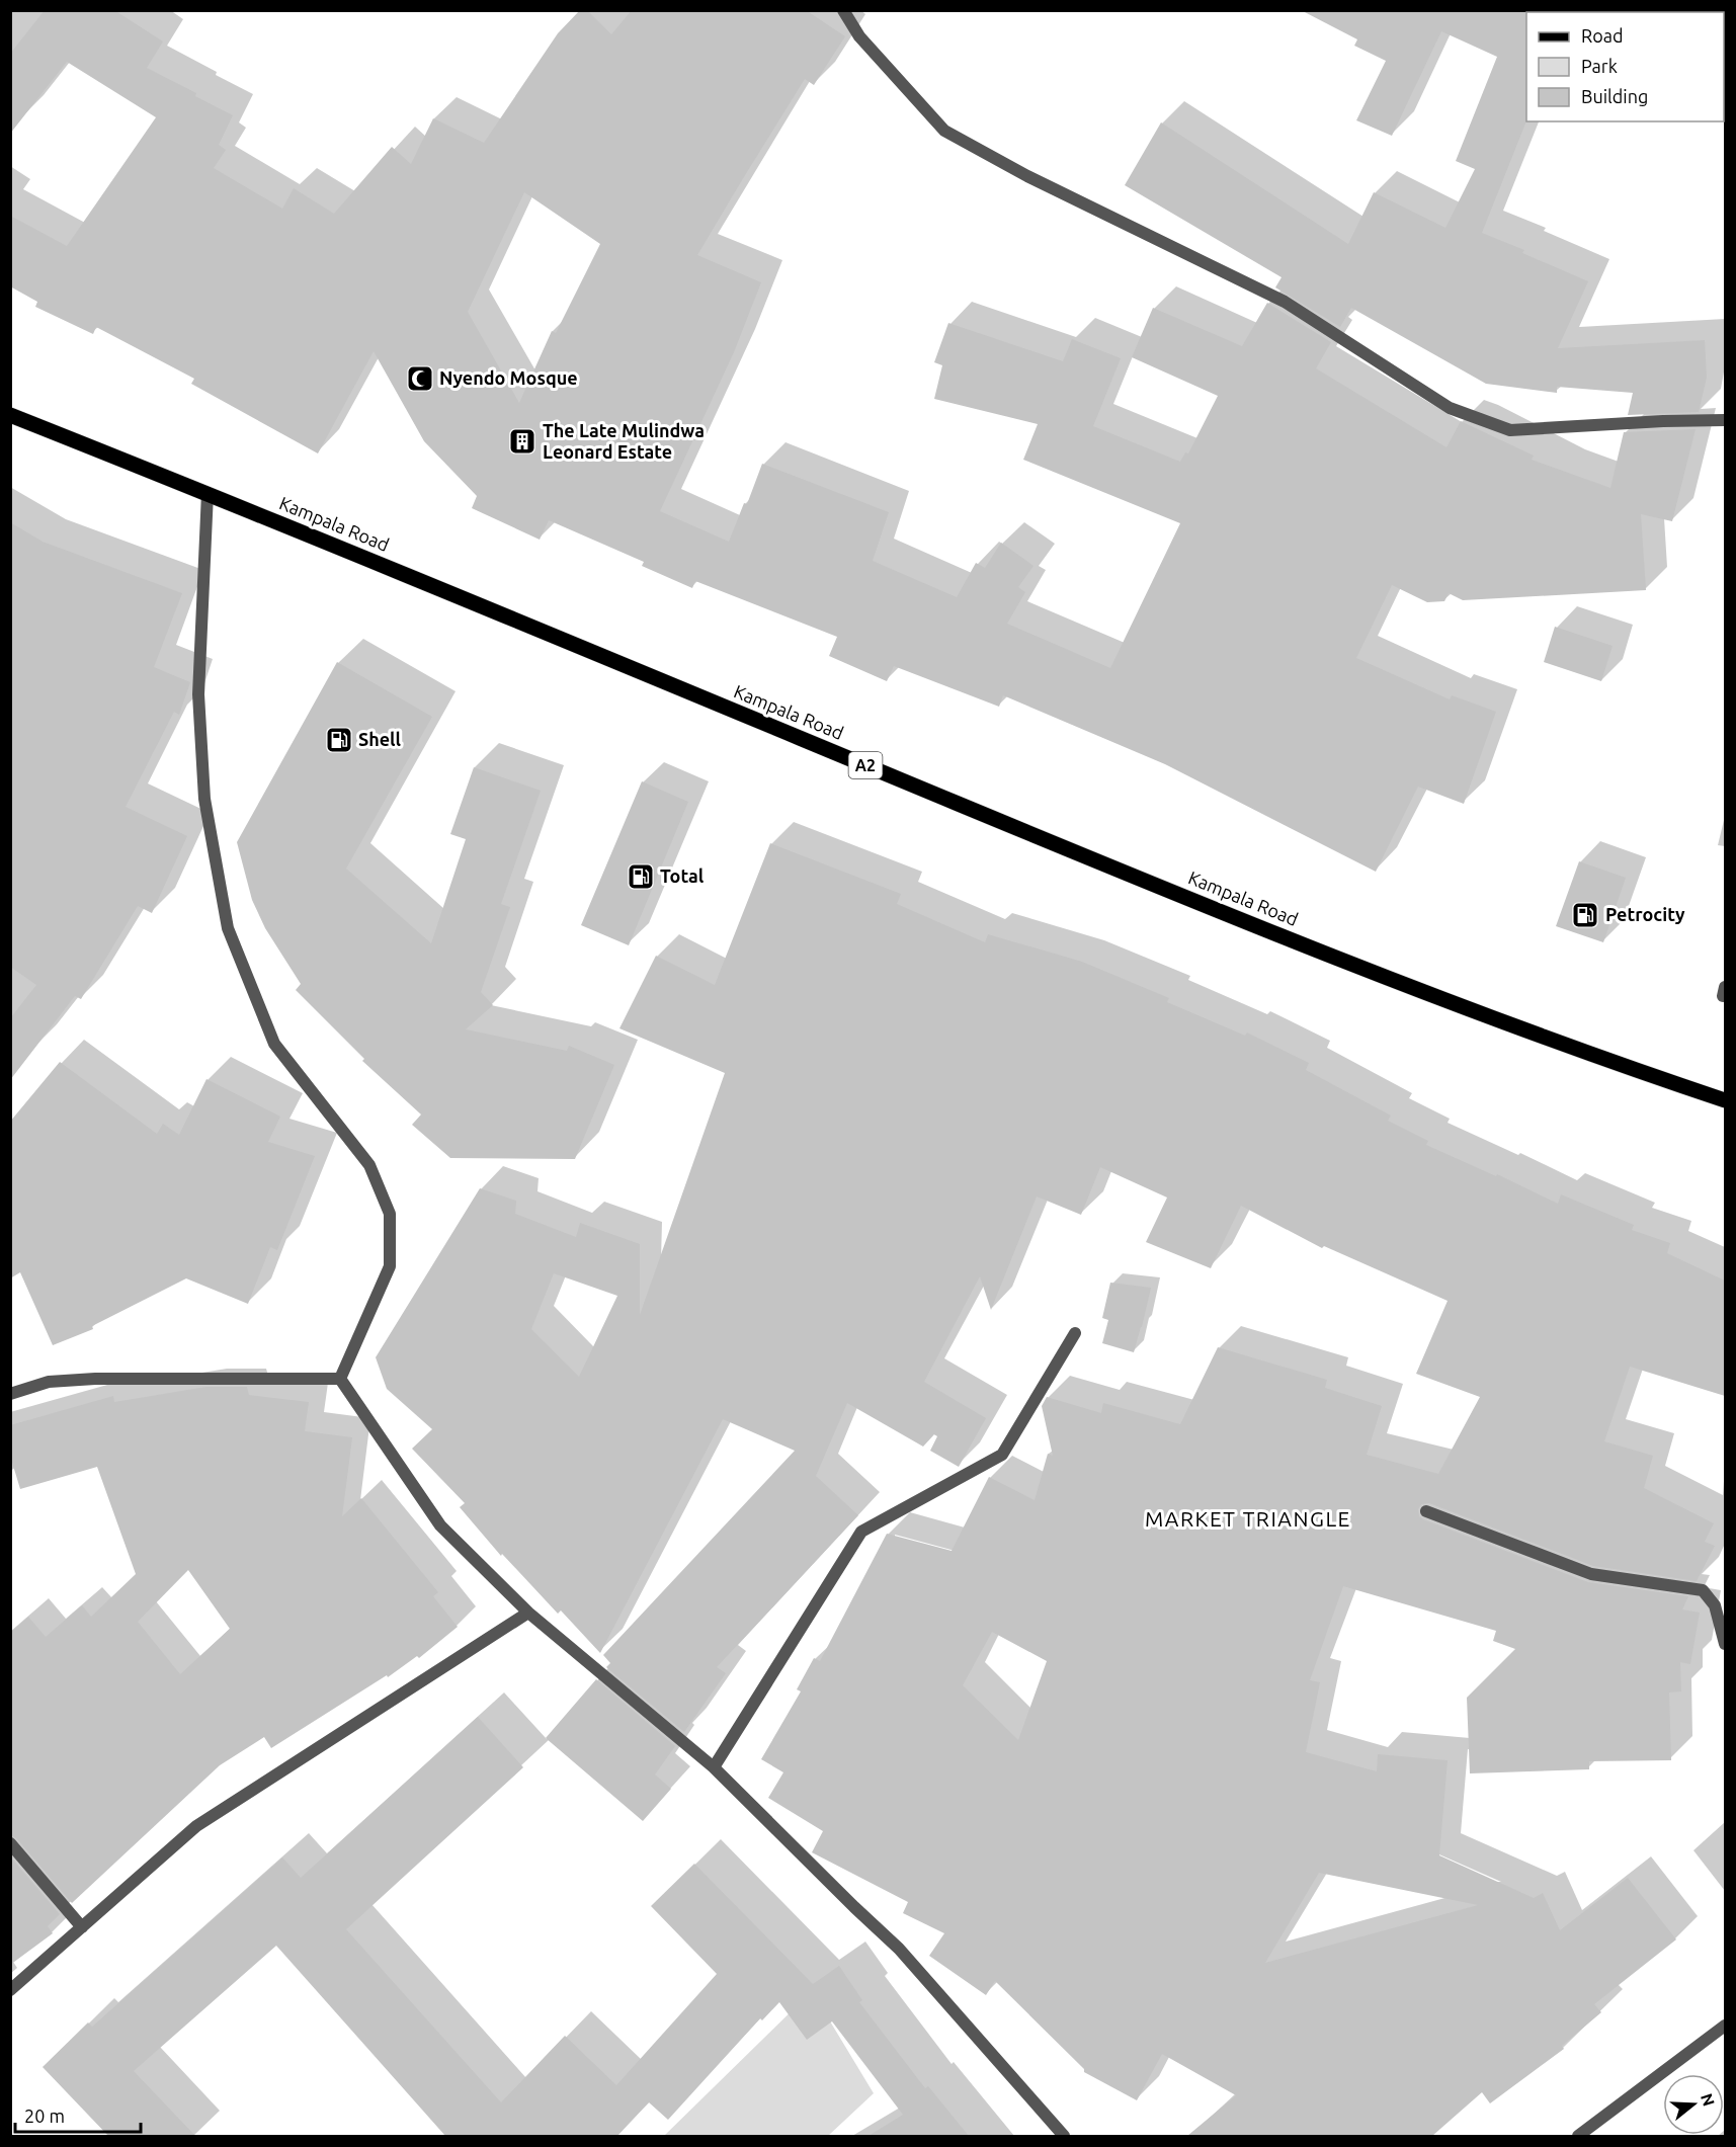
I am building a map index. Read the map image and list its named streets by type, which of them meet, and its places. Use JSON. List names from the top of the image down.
{
  "streets": {
    "main road": ["Kampala Road", "A2"]
  },
  "districts": ["MARKET TRIANGLE"],
  "places": {
    "mosque": ["Nyendo Mosque"],
    "building": ["The Late Mulindwa Leonard Estate"],
    "fuel station": ["Shell", "Total", "Petrocity"]
  },
  "legend": ["Road", "Park", "Building"],
  "scale_bar": "20 m",
  "north": "right"
}
